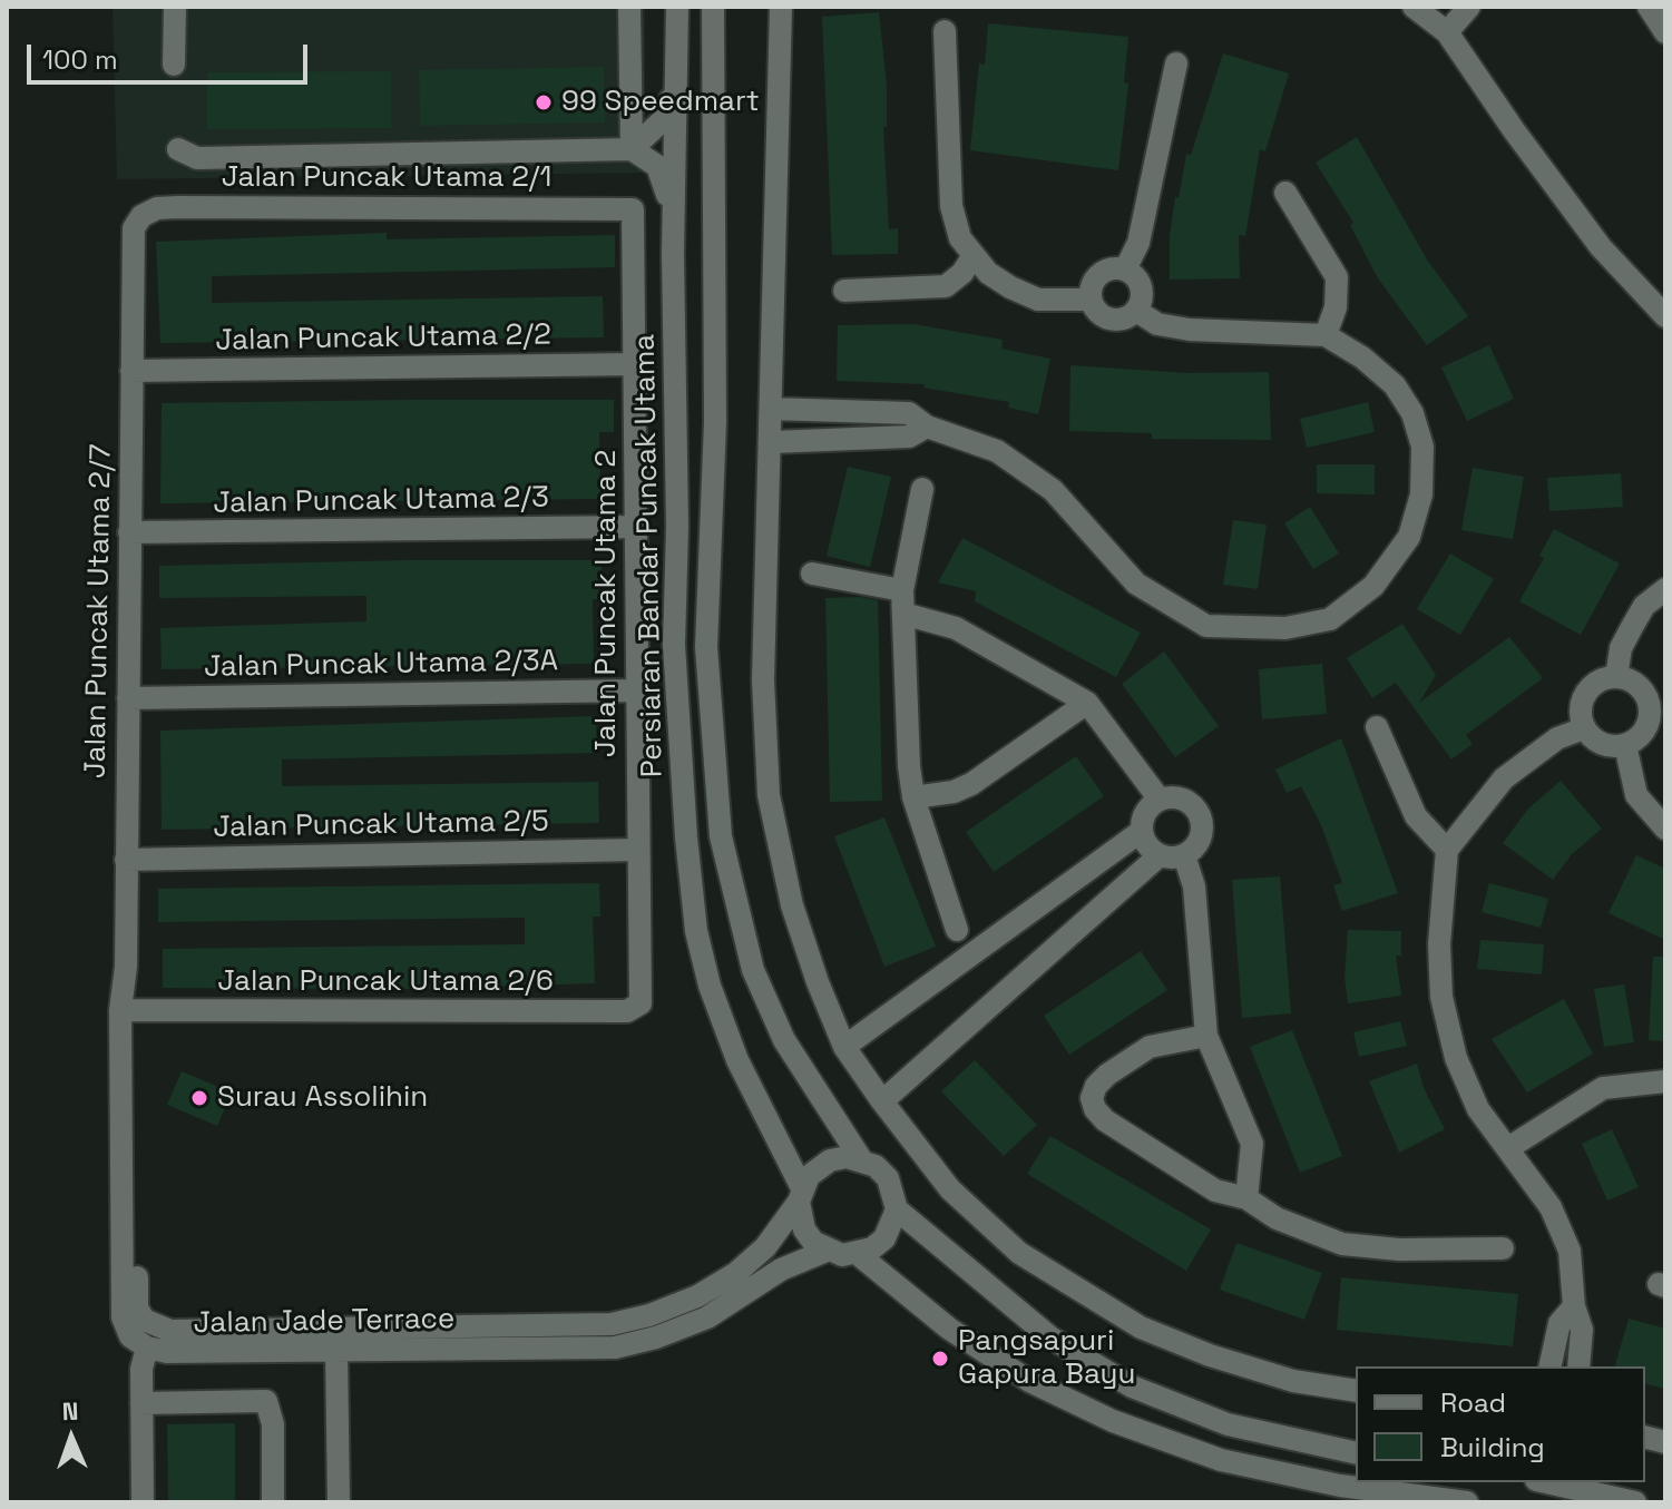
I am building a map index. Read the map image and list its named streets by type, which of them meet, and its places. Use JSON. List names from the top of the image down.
{
  "streets": {
    "street": [
      "Jalan Puncak Utama 2/1",
      "Jalan Puncak Utama 2/2",
      "Jalan Puncak Utama 2/3",
      "Persiaran Bandar Puncak Utama",
      "Jalan Puncak Utama 2",
      "Jalan Puncak Utama 2/7",
      "Jalan Puncak Utama 2/3A",
      "Jalan Puncak Utama 2/5",
      "Jalan Puncak Utama 2/6",
      "Jalan Jade Terrace"
    ]
  },
  "crossings": [
    ["Jalan Puncak Utama 2/1", "Jalan Puncak Utama 2"],
    ["Jalan Puncak Utama 2/1", "Jalan Puncak Utama 2/7"],
    ["Jalan Puncak Utama 2/2", "Jalan Puncak Utama 2"],
    ["Jalan Puncak Utama 2/2", "Jalan Puncak Utama 2/7"],
    ["Jalan Puncak Utama 2/3", "Jalan Puncak Utama 2"],
    ["Jalan Puncak Utama 2/3", "Jalan Puncak Utama 2/7"],
    ["Persiaran Bandar Puncak Utama", "Jalan Jade Terrace"],
    ["Jalan Puncak Utama 2", "Jalan Puncak Utama 2/3A"],
    ["Jalan Puncak Utama 2", "Jalan Puncak Utama 2/5"],
    ["Jalan Puncak Utama 2", "Jalan Puncak Utama 2/6"],
    ["Jalan Puncak Utama 2/7", "Jalan Puncak Utama 2/3A"],
    ["Jalan Puncak Utama 2/7", "Jalan Puncak Utama 2/5"],
    ["Jalan Puncak Utama 2/7", "Jalan Puncak Utama 2/6"],
    ["Jalan Puncak Utama 2/7", "Jalan Jade Terrace"],
    ["Jalan Puncak Utama 2/6", "Jalan Jade Terrace"]
  ],
  "places": ["99 Speedmart", "Surau Assolihin", "Pangsapuri Gapura Bayu"],
  "legend": ["Road", "Building"],
  "scale_bar": "100 m",
  "north": "top"
}
